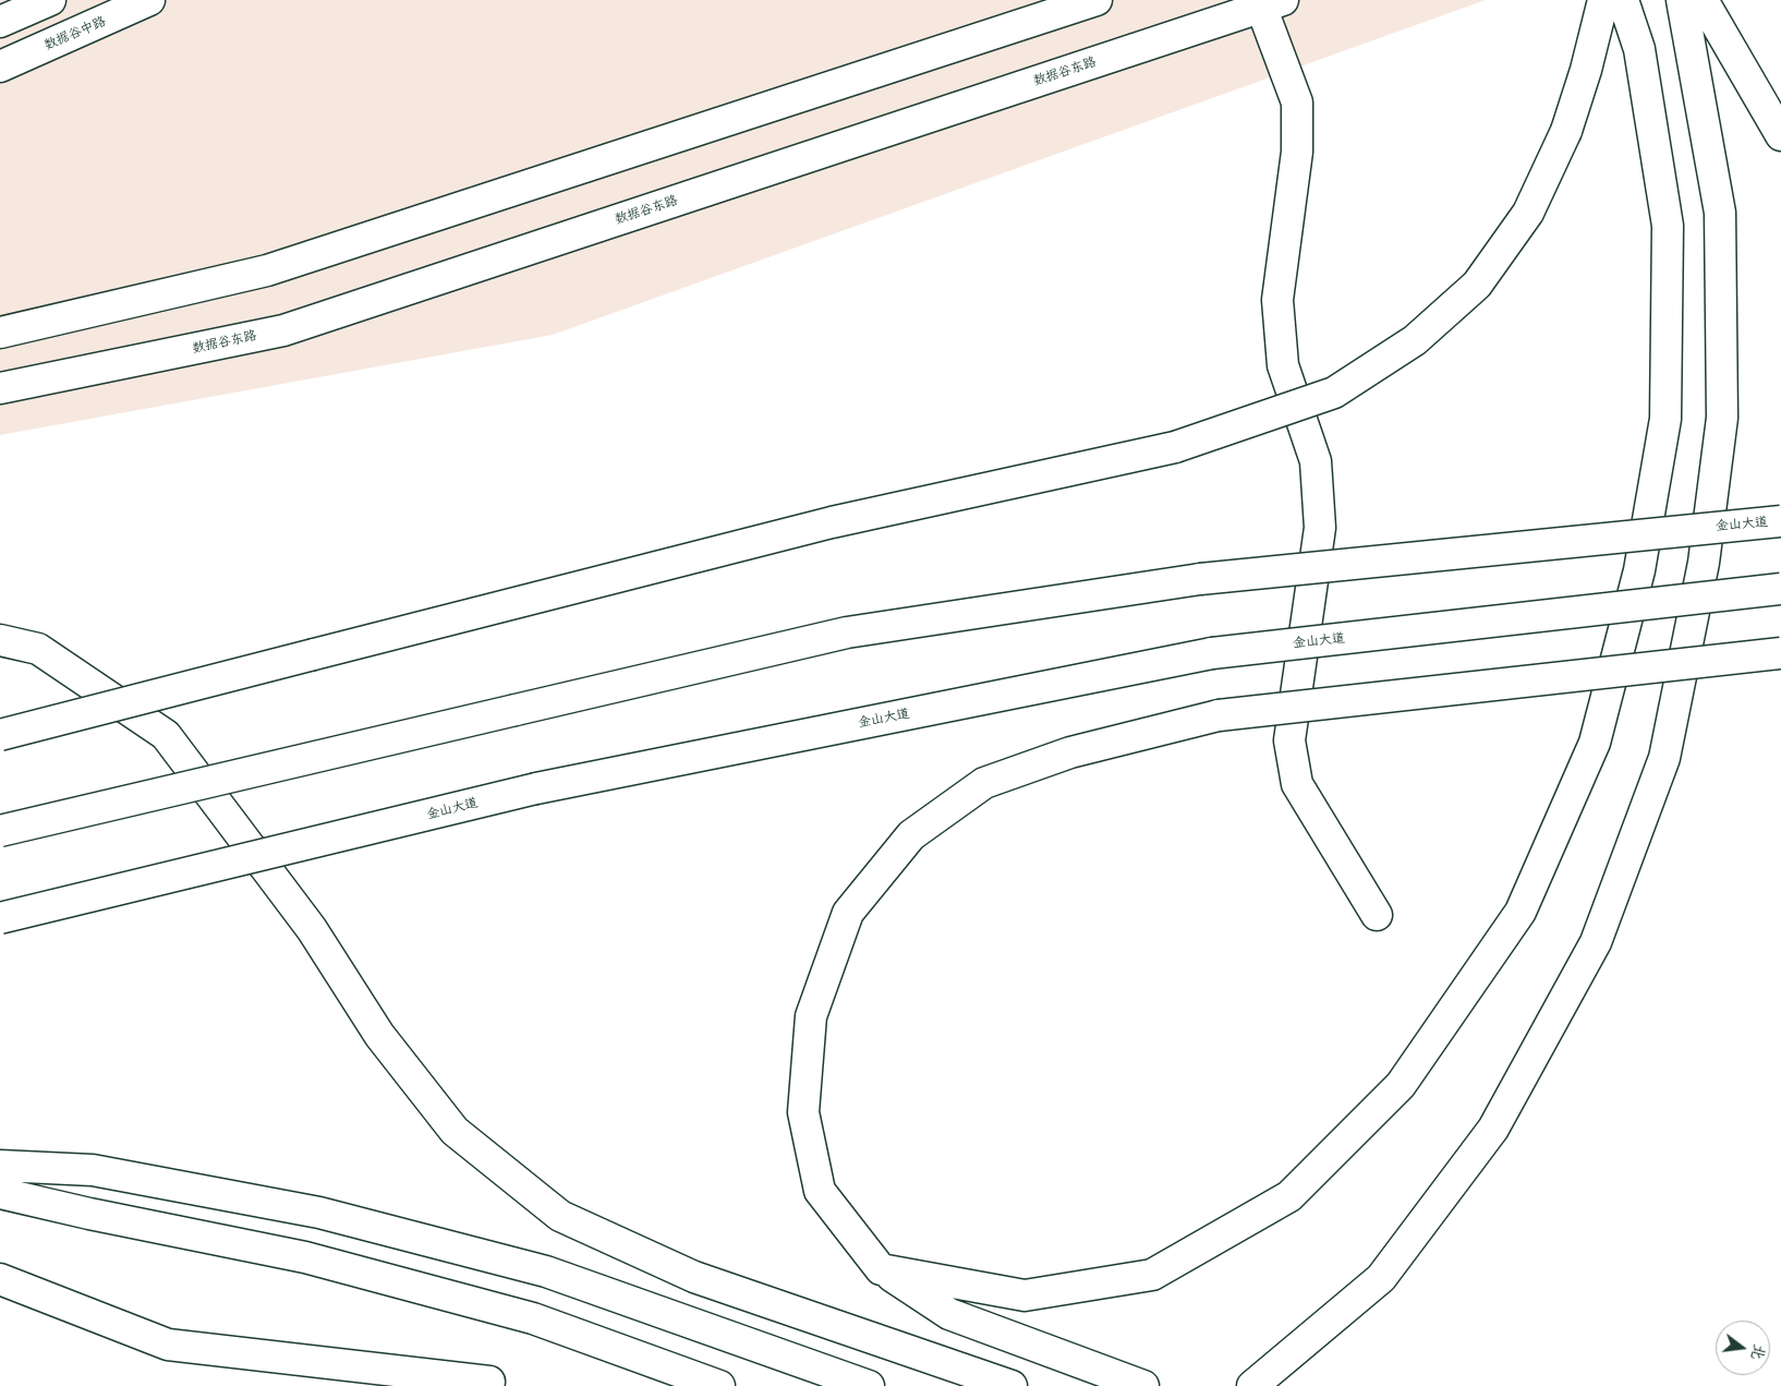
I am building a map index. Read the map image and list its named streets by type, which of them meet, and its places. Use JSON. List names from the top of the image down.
{
  "streets": {
    "main road": ["数据谷中路", "数据谷东路", "金山大道"]
  },
  "north": "right"
}
